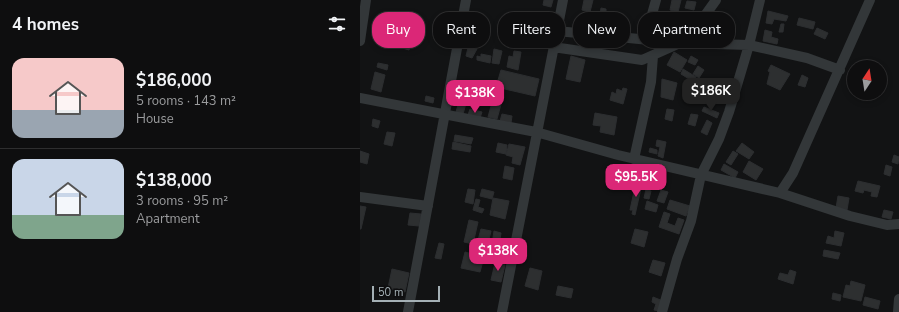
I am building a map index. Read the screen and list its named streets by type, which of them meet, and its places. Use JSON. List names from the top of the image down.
{
  "scale_bar": "50 m",
  "north": "top",
  "page": {
    "heading": "4 homes",
    "chip": [
      "Buy",
      "Rent",
      "Filters",
      "New",
      "Apartment"
    ],
    "list": [
      {
        "name": "$186,000",
        "note": "5 rooms · 143 m² · House"
      },
      {
        "name": "$138,000",
        "note": "3 rooms · 95 m² · Apartment"
      }
    ],
    "price": [
      "$186K",
      "$138K",
      "$95.5K",
      "$138K"
    ],
    "scale": "50 m"
  }
}
